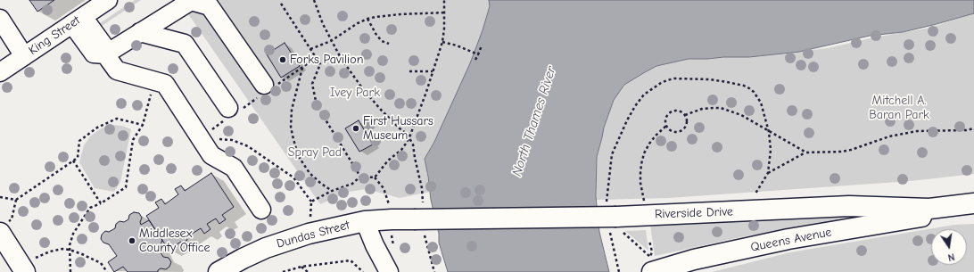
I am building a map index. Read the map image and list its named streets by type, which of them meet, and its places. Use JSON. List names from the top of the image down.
{
  "streets": {
    "main road": ["Riverside Drive", "Dundas Street", "Queens Avenue"],
    "street": ["King Street"]
  },
  "crossings": [
    ["Riverside Drive", "Dundas Street"],
    ["Riverside Drive", "Queens Avenue"]
  ],
  "water": ["North Thames River"],
  "parks": ["Ivey Park", "Mitchell A. Baran Park", "Spray Pad"],
  "places": ["Forks Pavilion", "First Hussars Museum", "Middlesex County Office"],
  "north": "bottom"
}
